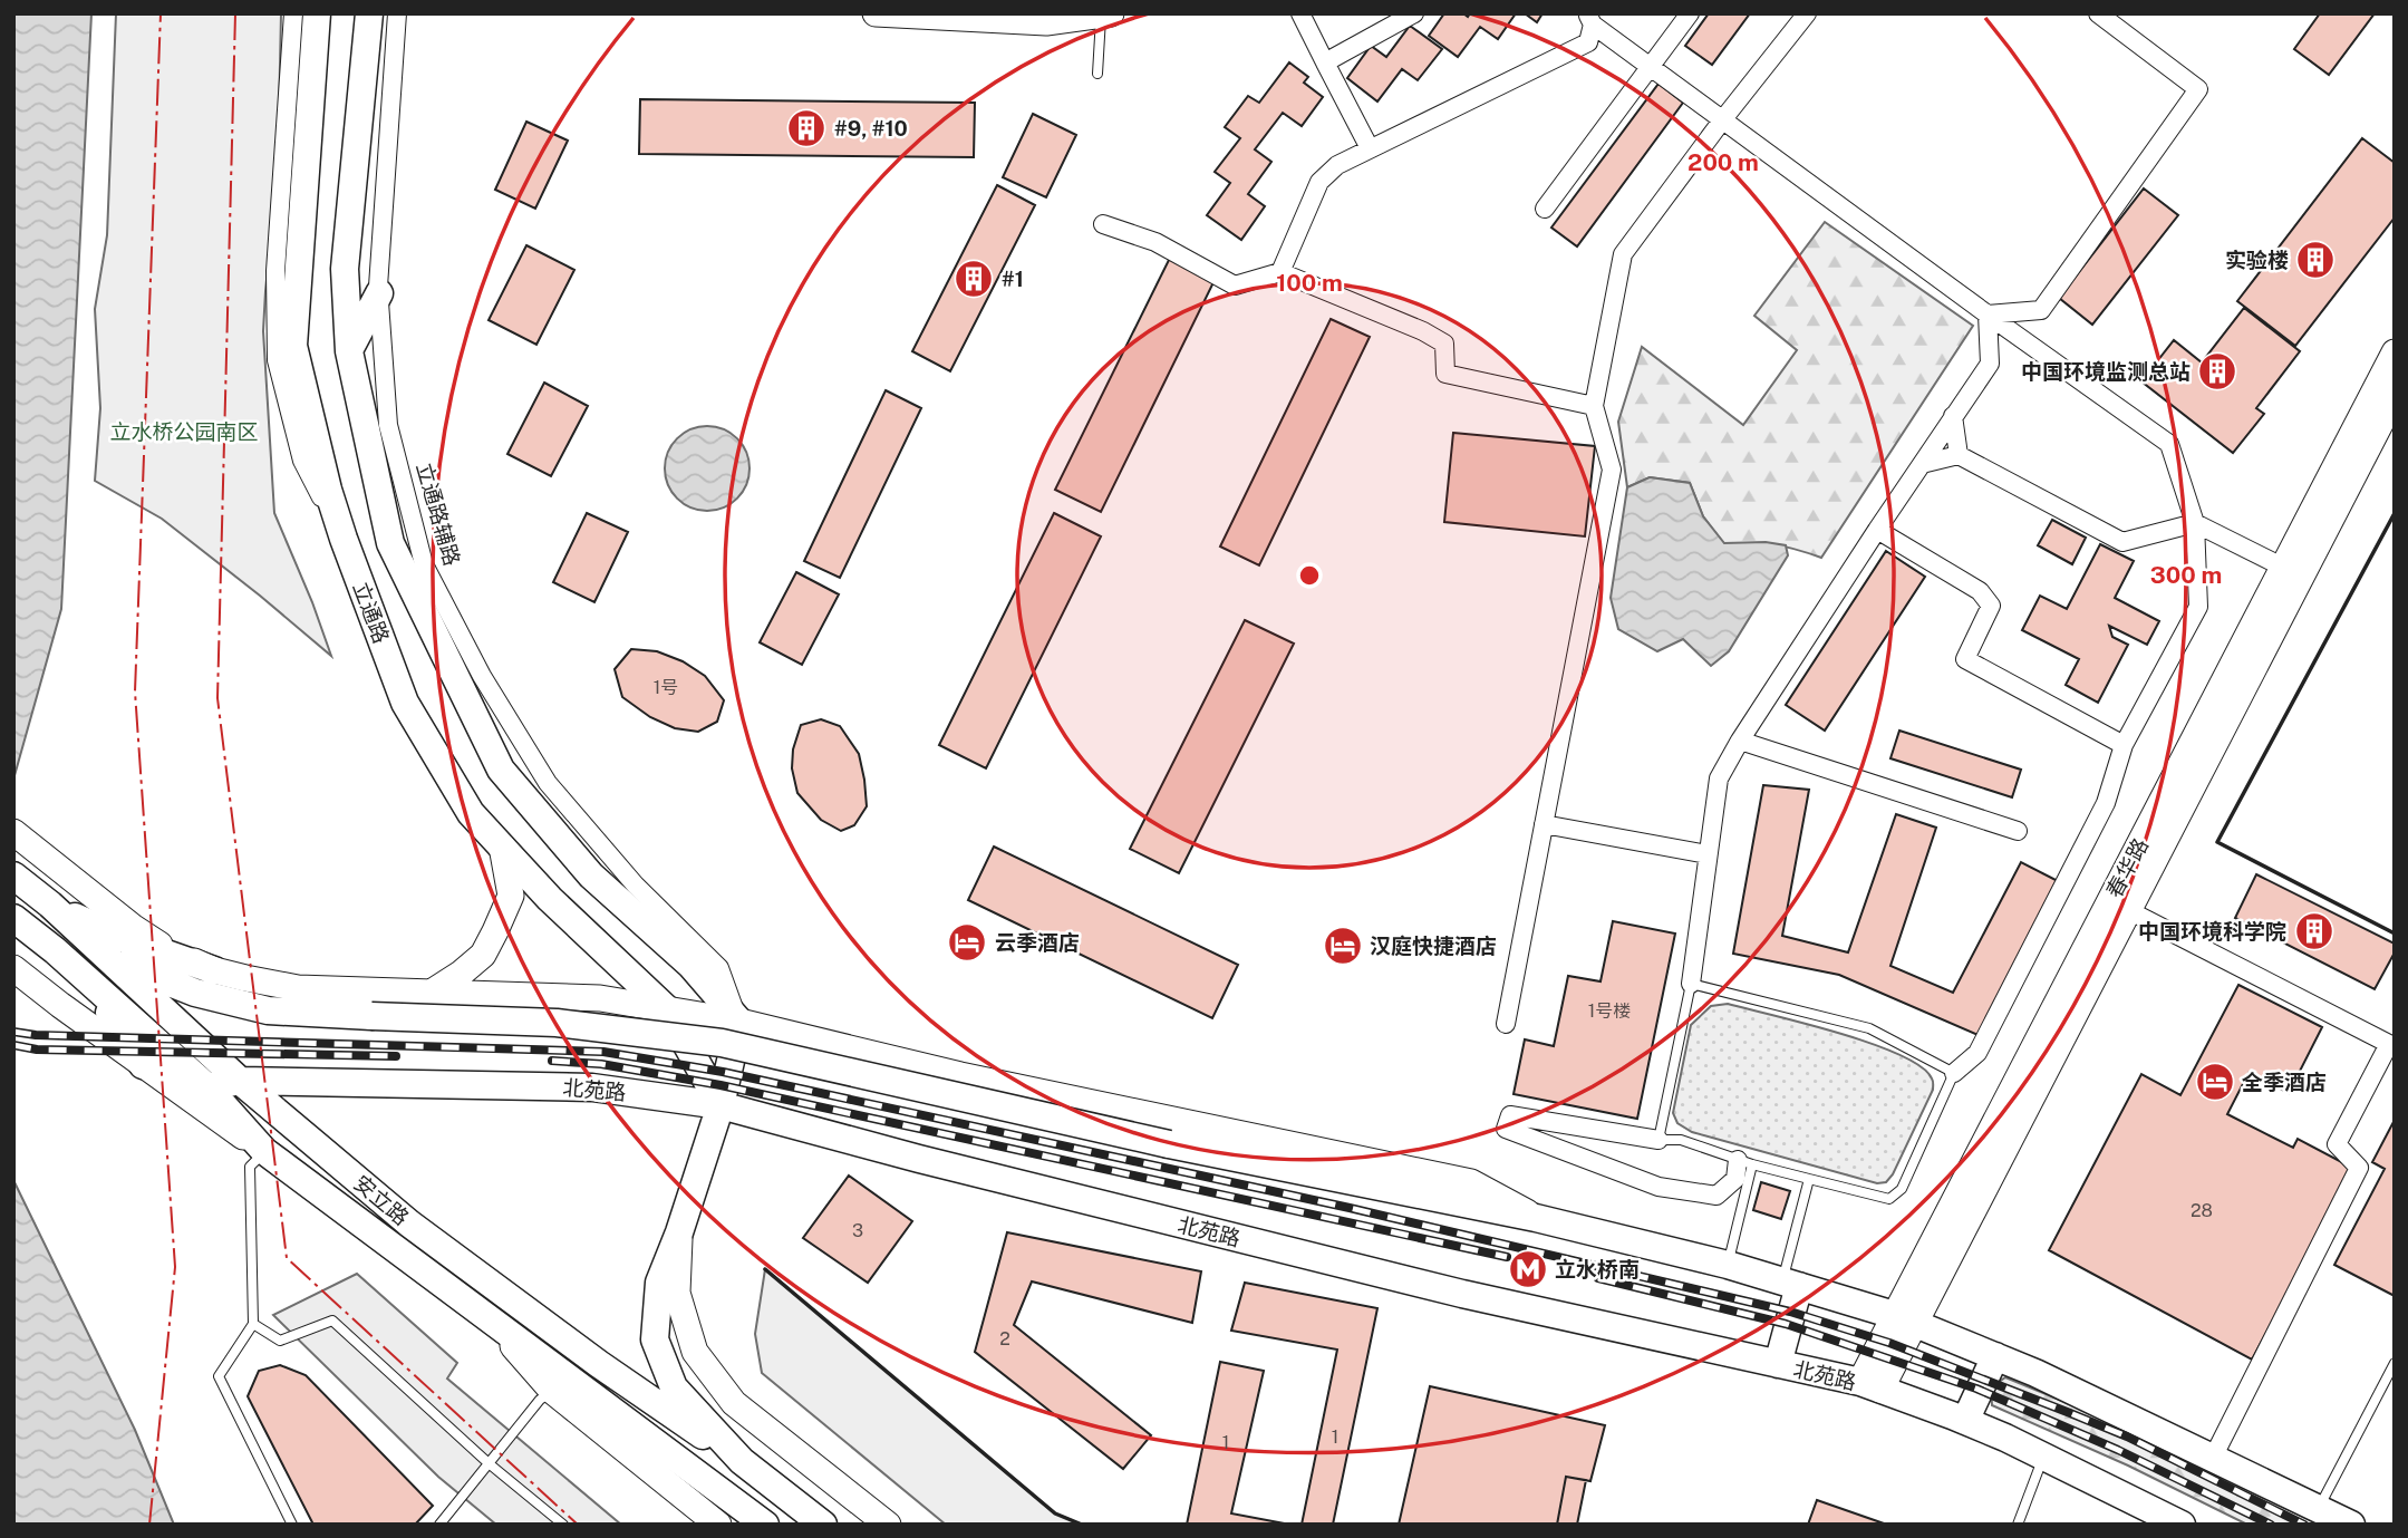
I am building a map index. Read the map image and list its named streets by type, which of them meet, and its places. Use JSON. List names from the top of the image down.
{
  "streets": {
    "main road": ["立通路", "北苑路", "安立路"],
    "street": ["立通路辅路", "春华路"]
  },
  "crossings": [
    ["立通路辅路", "立通路"],
    ["立通路辅路", "安立路"],
    ["立通路", "北苑路"],
    ["立通路", "安立路"],
    ["春华路", "北苑路"],
    ["北苑路", "安立路"]
  ],
  "parks": ["立水桥公园南区"],
  "places": {
    "building": [
      "#9, #10",
      "实验楼",
      "#1",
      "中国环境监测总站",
      "中国环境科学院"
    ],
    "hotel": ["云季酒店", "汉庭快捷酒店", "全季酒店"],
    "metro station": ["立水桥南"]
  },
  "house_numbers": [
    "1号",
    "1号楼",
    "28",
    "3",
    "2",
    "1",
    "1"
  ],
  "rings": ["200 m", "100 m", "300 m"]
}
